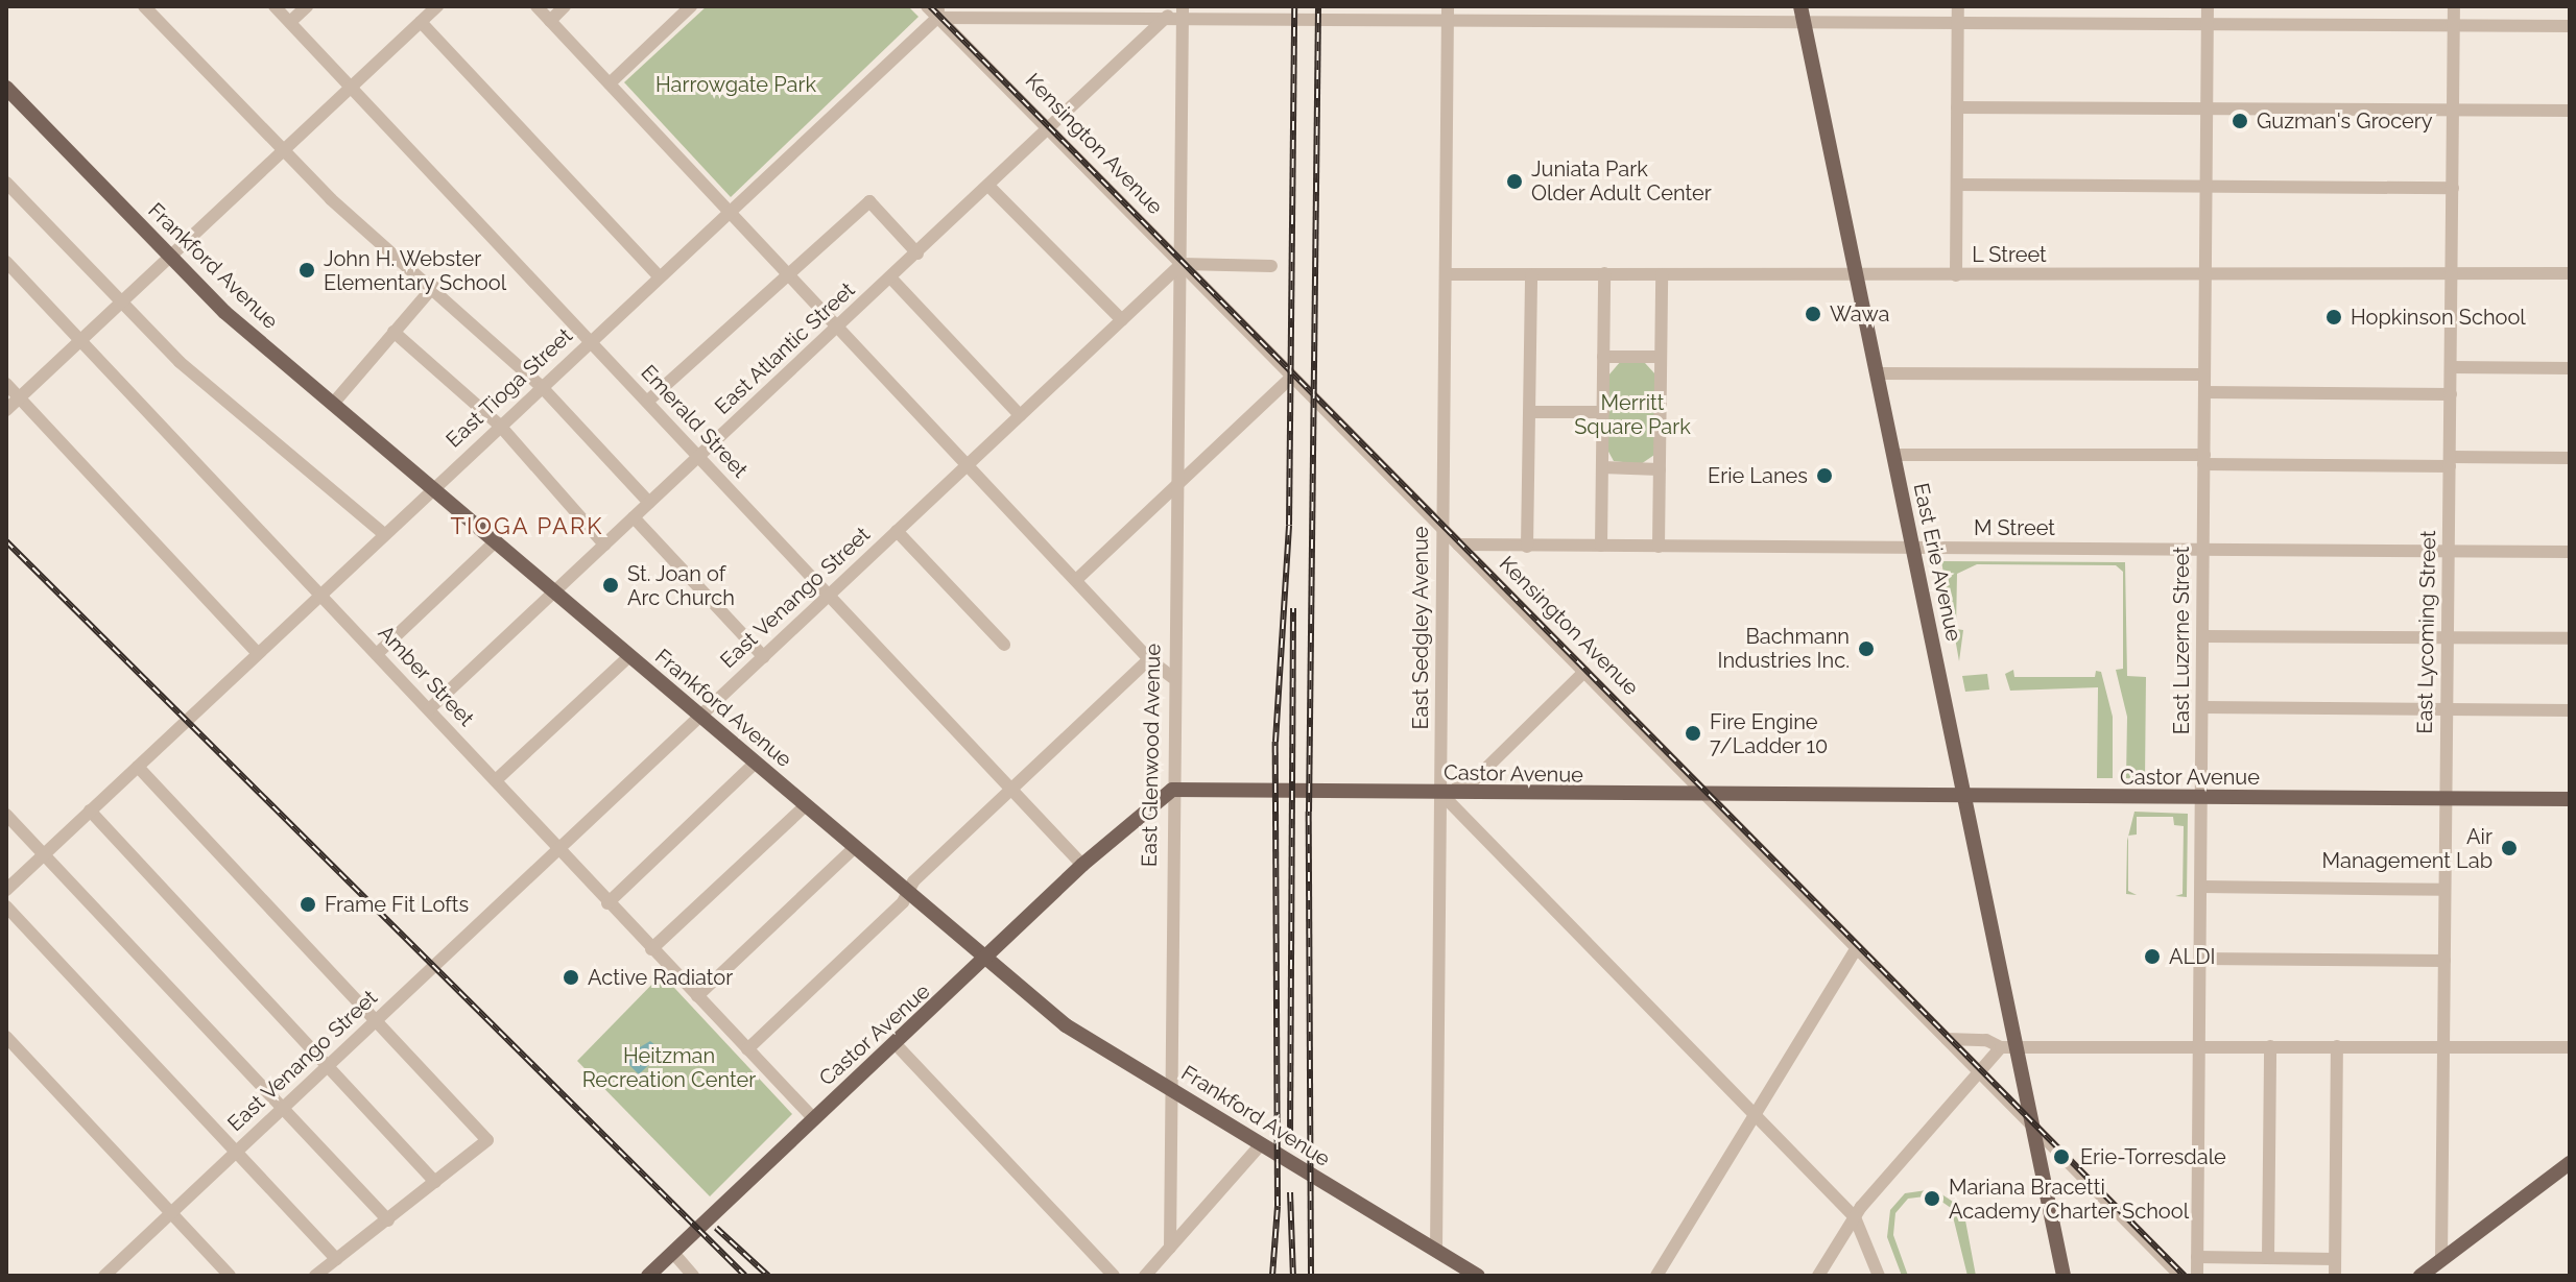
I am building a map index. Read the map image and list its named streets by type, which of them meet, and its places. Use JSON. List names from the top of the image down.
{
  "streets": {
    "main road": ["Frankford Avenue", "East Erie Avenue", "Castor Avenue"],
    "street": [
      "Kensington Avenue",
      "L Street",
      "East Atlantic Street",
      "East Tioga Street",
      "Emerald Street",
      "M Street",
      "East Venango Street",
      "East Sedgley Avenue",
      "East Lycoming Street",
      "East Luzerne Street",
      "Amber Street",
      "East Glenwood Avenue"
    ]
  },
  "crossings": [
    ["Kensington Avenue", "East Atlantic Street"],
    ["Kensington Avenue", "East Tioga Street"],
    ["Kensington Avenue", "M Street"],
    ["Kensington Avenue", "East Erie Avenue"],
    ["Kensington Avenue", "East Venango Street"],
    ["Kensington Avenue", "East Sedgley Avenue"],
    ["Kensington Avenue", "East Glenwood Avenue"],
    ["Kensington Avenue", "Castor Avenue"],
    ["L Street", "East Erie Avenue"],
    ["L Street", "East Sedgley Avenue"],
    ["L Street", "East Lycoming Street"],
    ["L Street", "East Luzerne Street"],
    ["Frankford Avenue", "East Atlantic Street"],
    ["Frankford Avenue", "East Tioga Street"],
    ["Frankford Avenue", "East Venango Street"],
    ["Frankford Avenue", "East Sedgley Avenue"],
    ["Frankford Avenue", "East Glenwood Avenue"],
    ["Frankford Avenue", "Castor Avenue"],
    ["East Atlantic Street", "Emerald Street"],
    ["East Atlantic Street", "Amber Street"],
    ["East Tioga Street", "Emerald Street"],
    ["East Tioga Street", "Amber Street"],
    ["Emerald Street", "East Venango Street"],
    ["Emerald Street", "Castor Avenue"],
    ["M Street", "East Erie Avenue"],
    ["M Street", "East Lycoming Street"],
    ["M Street", "East Luzerne Street"],
    ["East Erie Avenue", "Castor Avenue"],
    ["East Venango Street", "Amber Street"],
    ["East Venango Street", "East Glenwood Avenue"],
    ["East Sedgley Avenue", "Castor Avenue"],
    ["East Lycoming Street", "Castor Avenue"],
    ["East Luzerne Street", "Castor Avenue"],
    ["Amber Street", "Castor Avenue"],
    ["East Glenwood Avenue", "Castor Avenue"]
  ],
  "districts": ["TIOGA PARK"],
  "parks": ["Harrowgate Park", "Merritt Square Park", "Heitzman Recreation Center"],
  "places": [
    "Guzman's Grocery",
    "Juniata Park Older Adult Center",
    "John H. Webster Elementary School",
    "Wawa",
    "Hopkinson School",
    "Erie Lanes",
    "St. Joan of Arc Church",
    "Bachmann Industries Inc.",
    "Fire Engine 7/Ladder 10",
    "Air Management Lab",
    "Frame Fit Lofts",
    "ALDI",
    "Active Radiator",
    "Erie-Torresdale",
    "Mariana Bracetti Academy Charter School"
  ]
}
